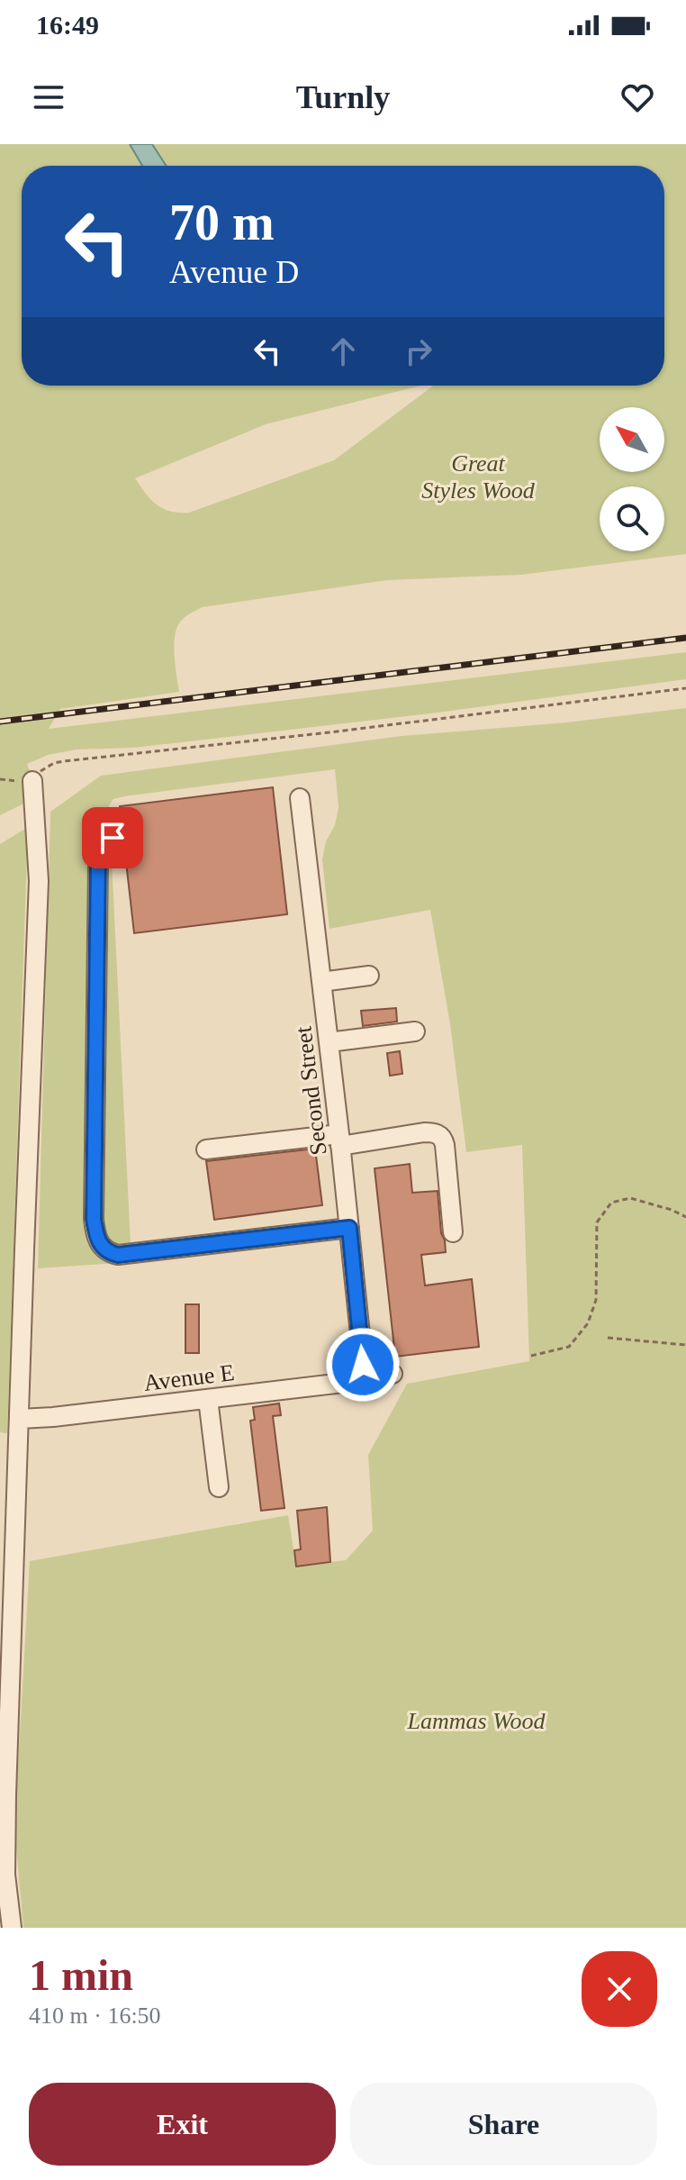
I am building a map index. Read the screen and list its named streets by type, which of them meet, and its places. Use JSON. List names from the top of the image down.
{
  "streets": {
    "street": ["Second Street", "Avenue E"]
  },
  "crossings": [
    ["Second Street", "Avenue E"]
  ],
  "parks": ["Great Styles Wood", "Lammas Wood"],
  "north": "top left",
  "page": {
    "status": "16:49",
    "header": "Turnly",
    "turn": ["70 m", "Avenue D"],
    "heading": ["1 min", "410 m · 16:50"],
    "buttons": ["Exit", "Share"]
  }
}
